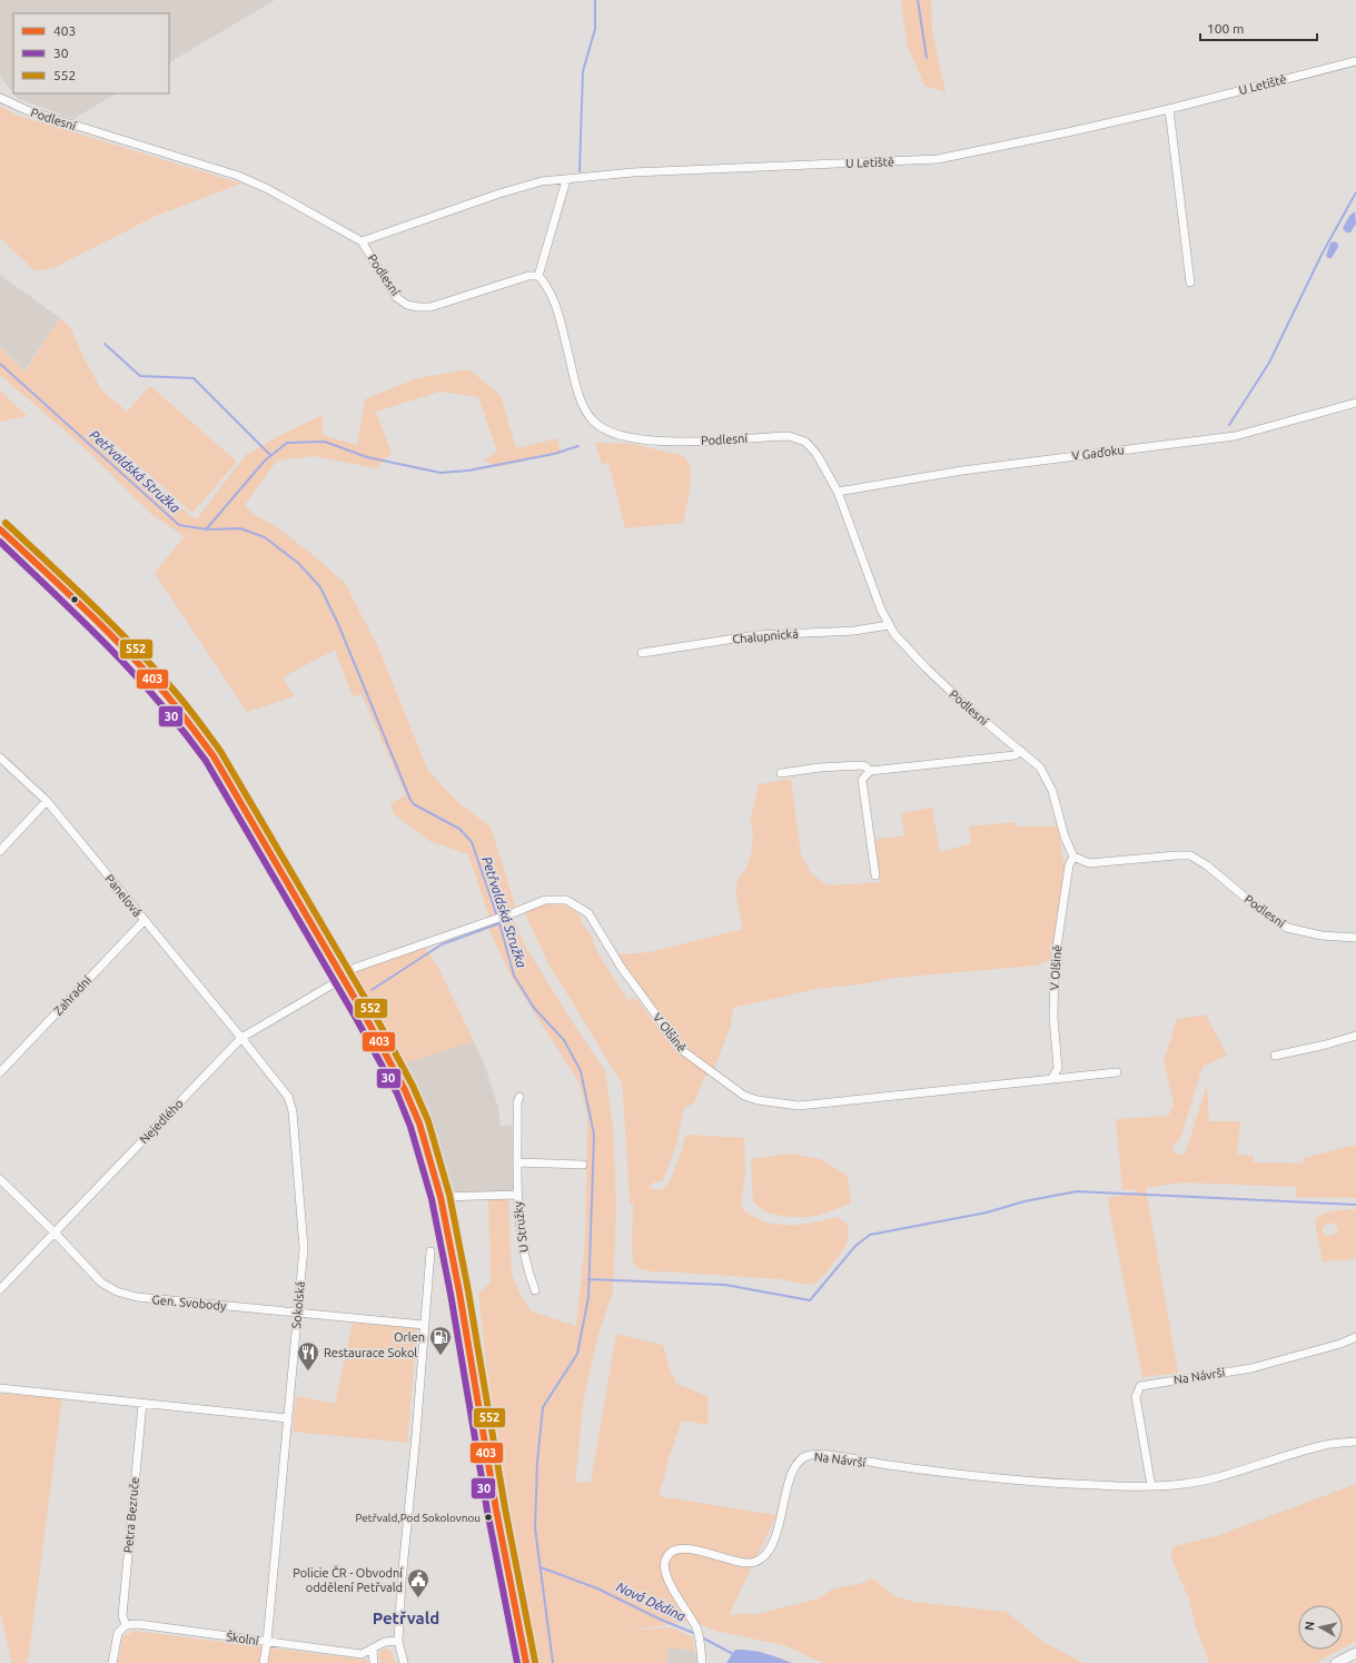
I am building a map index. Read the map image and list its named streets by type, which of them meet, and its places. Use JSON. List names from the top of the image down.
{
  "streets": {
    "street": [
      "U Letiště",
      "Podlesní",
      "V Gaďoku",
      "Chalupnická",
      "Panelová",
      "V Olšině",
      "Zahradní",
      "Nejedlého",
      "U Stružky",
      "Gen. Svobody",
      "Sokolská",
      "Na Návrší",
      "Petra Bezruče",
      "Školní"
    ]
  },
  "crossings": [
    ["U Letiště", "Podlesní"],
    ["Podlesní", "V Gaďoku"],
    ["Podlesní", "Chalupnická"],
    ["Podlesní", "V Olšině"],
    ["Panelová", "Zahradní"],
    ["Panelová", "Nejedlého"],
    ["Panelová", "Sokolská"],
    ["V Olšině", "Nejedlého"],
    ["Nejedlého", "Gen. Svobody"],
    ["Nejedlého", "Sokolská"],
    ["Gen. Svobody", "Sokolská"],
    ["Sokolská", "Školní"],
    ["Petra Bezruče", "Školní"]
  ],
  "districts": ["Petřvald"],
  "water": ["Petřvaldská Stružka", "Nová Dědina"],
  "places": {
    "fuel station": ["Orlen"],
    "restaurant": ["Restaurace Sokol"],
    "other": ["Petřvald,Pod Sokolovnou"],
    "public building": ["Policie ČR - Obvodní oddělení Petřvald"]
  },
  "lines": ["transit line 552", "transit line 403", "transit line 30"],
  "legend": ["403", "30", "552"],
  "scale_bar": "100 m",
  "north": "left"
}
